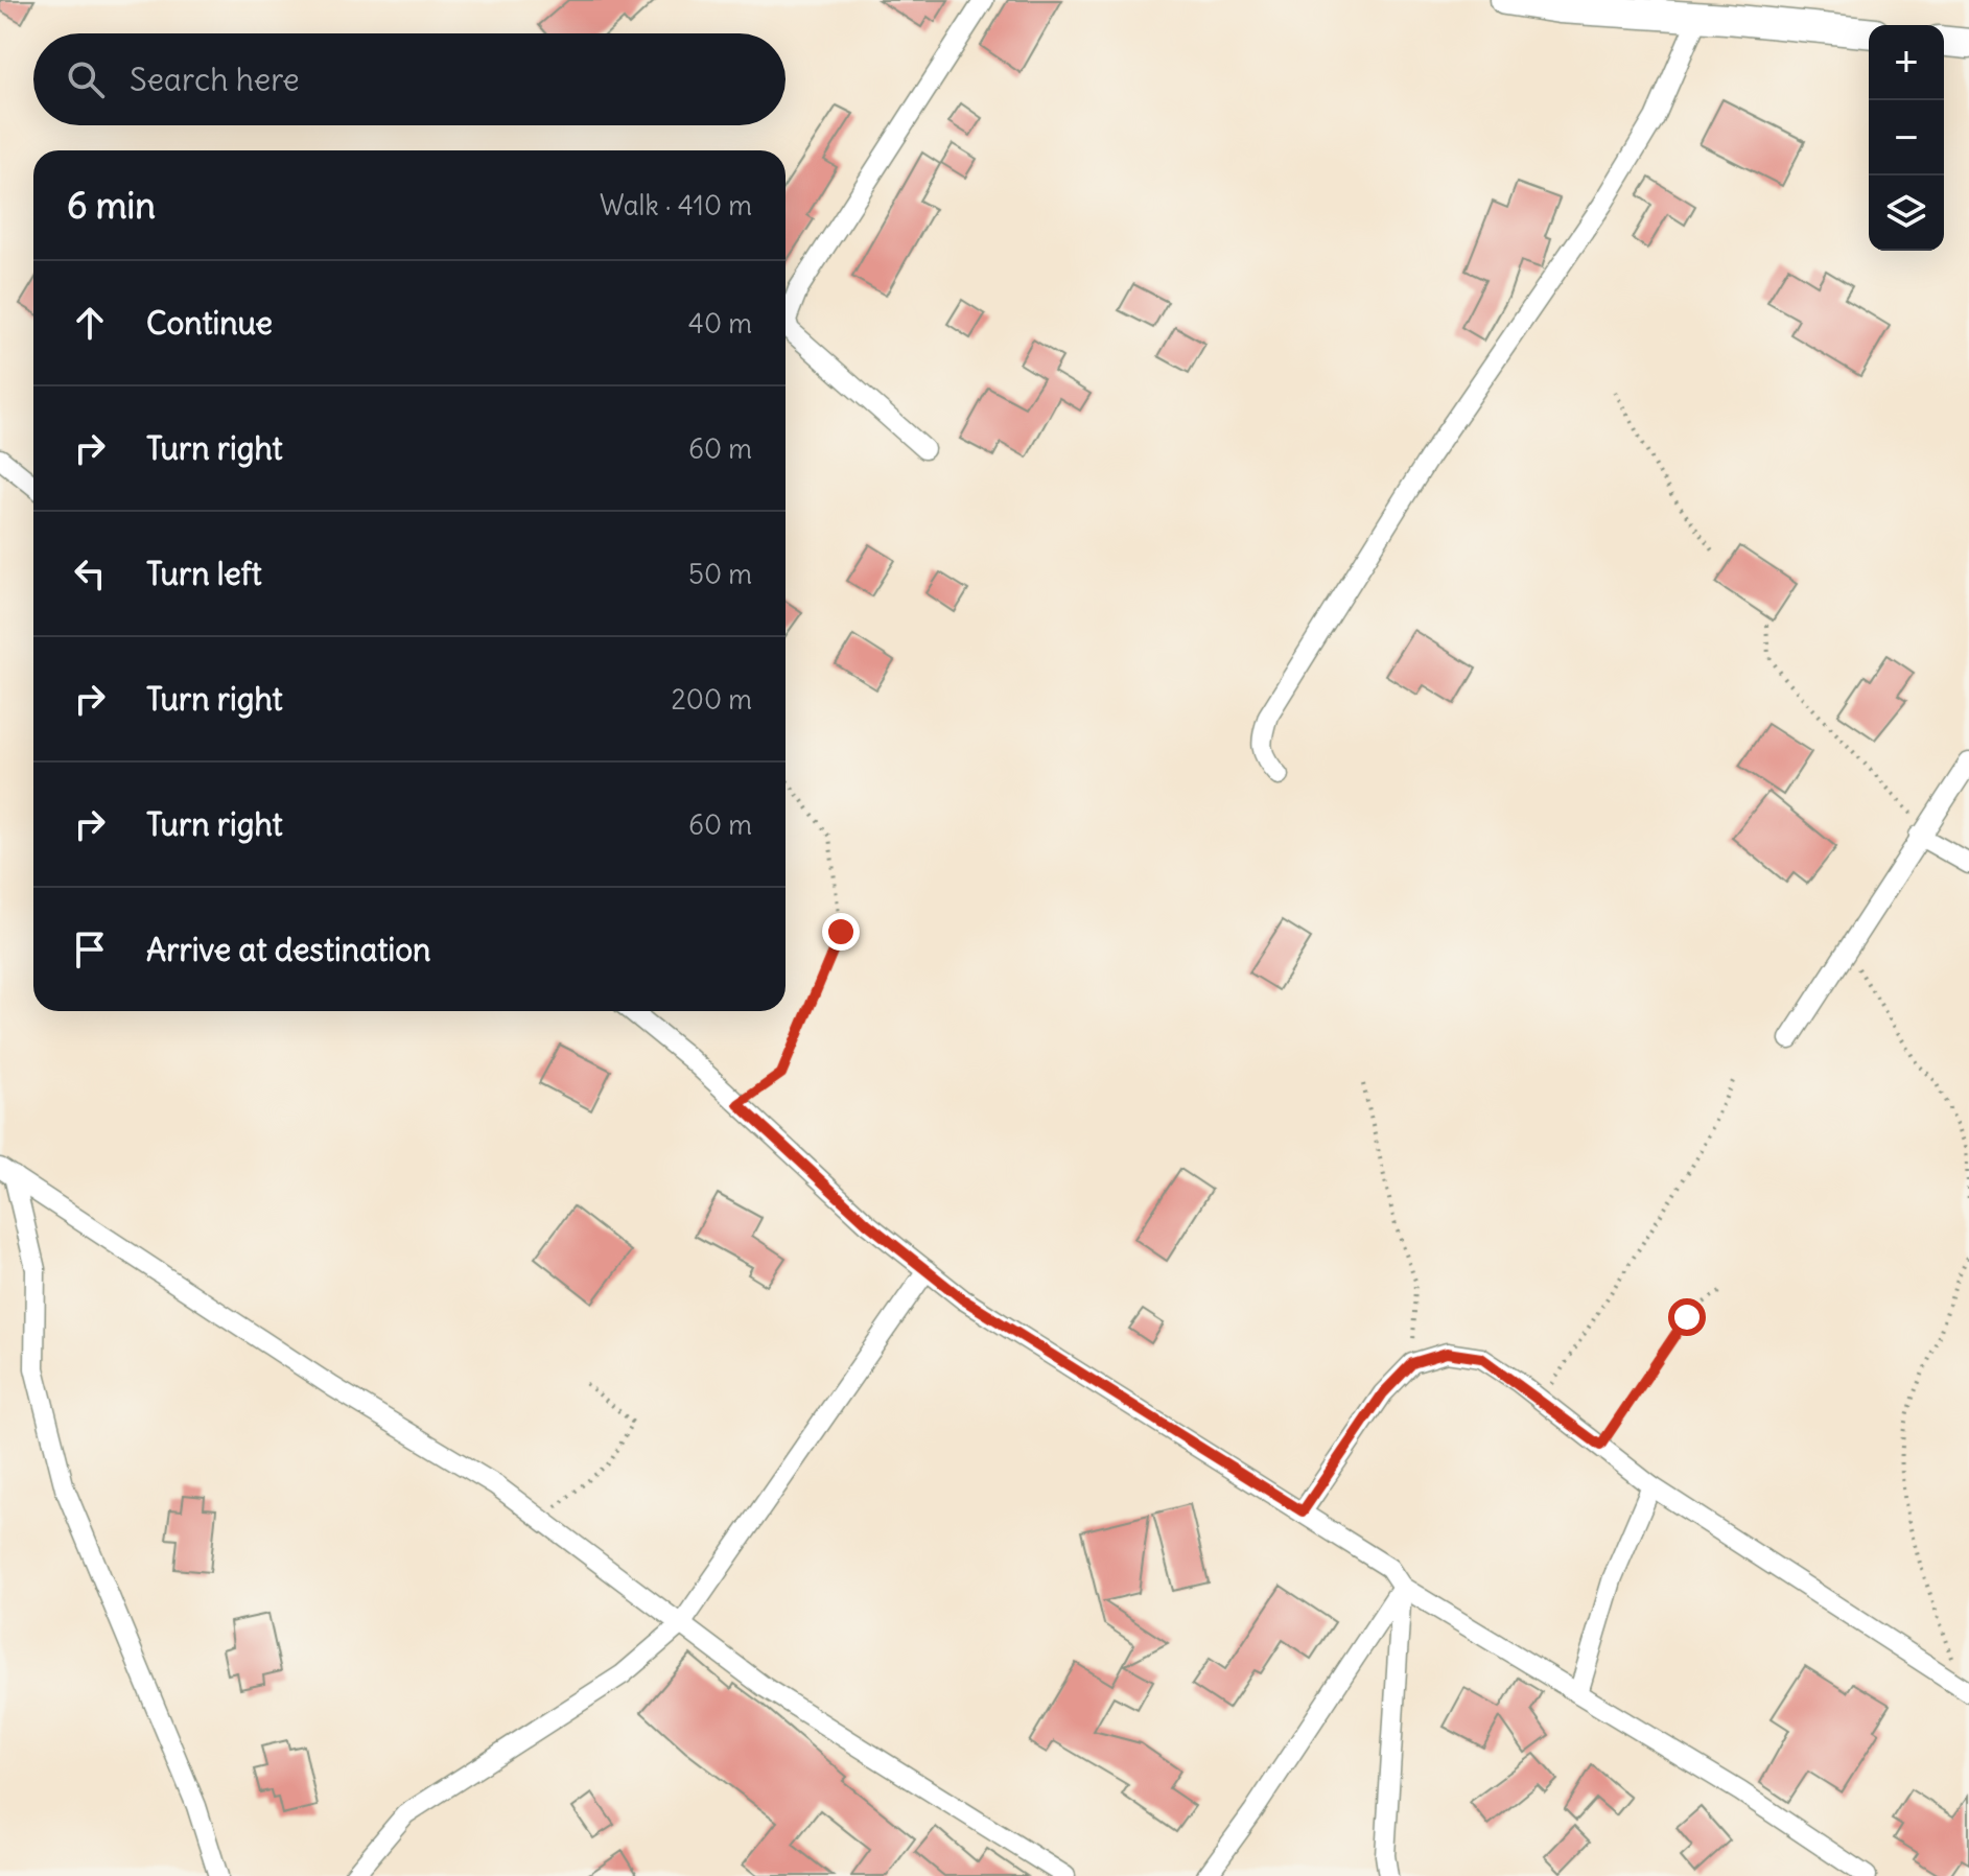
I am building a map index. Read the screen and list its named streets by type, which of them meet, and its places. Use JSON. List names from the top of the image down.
{
  "page": {
    "map_buttons": ["+", "−"],
    "search": "Search here",
    "heading": ["6 min", "Walk · 410 m"],
    "list": [
      ["Continue", "40 m"],
      ["Turn right", "60 m"],
      ["Turn left", "50 m"],
      ["Turn right", "200 m"],
      ["Turn right", "60 m"],
      "Arrive at destination"
    ]
  }
}
